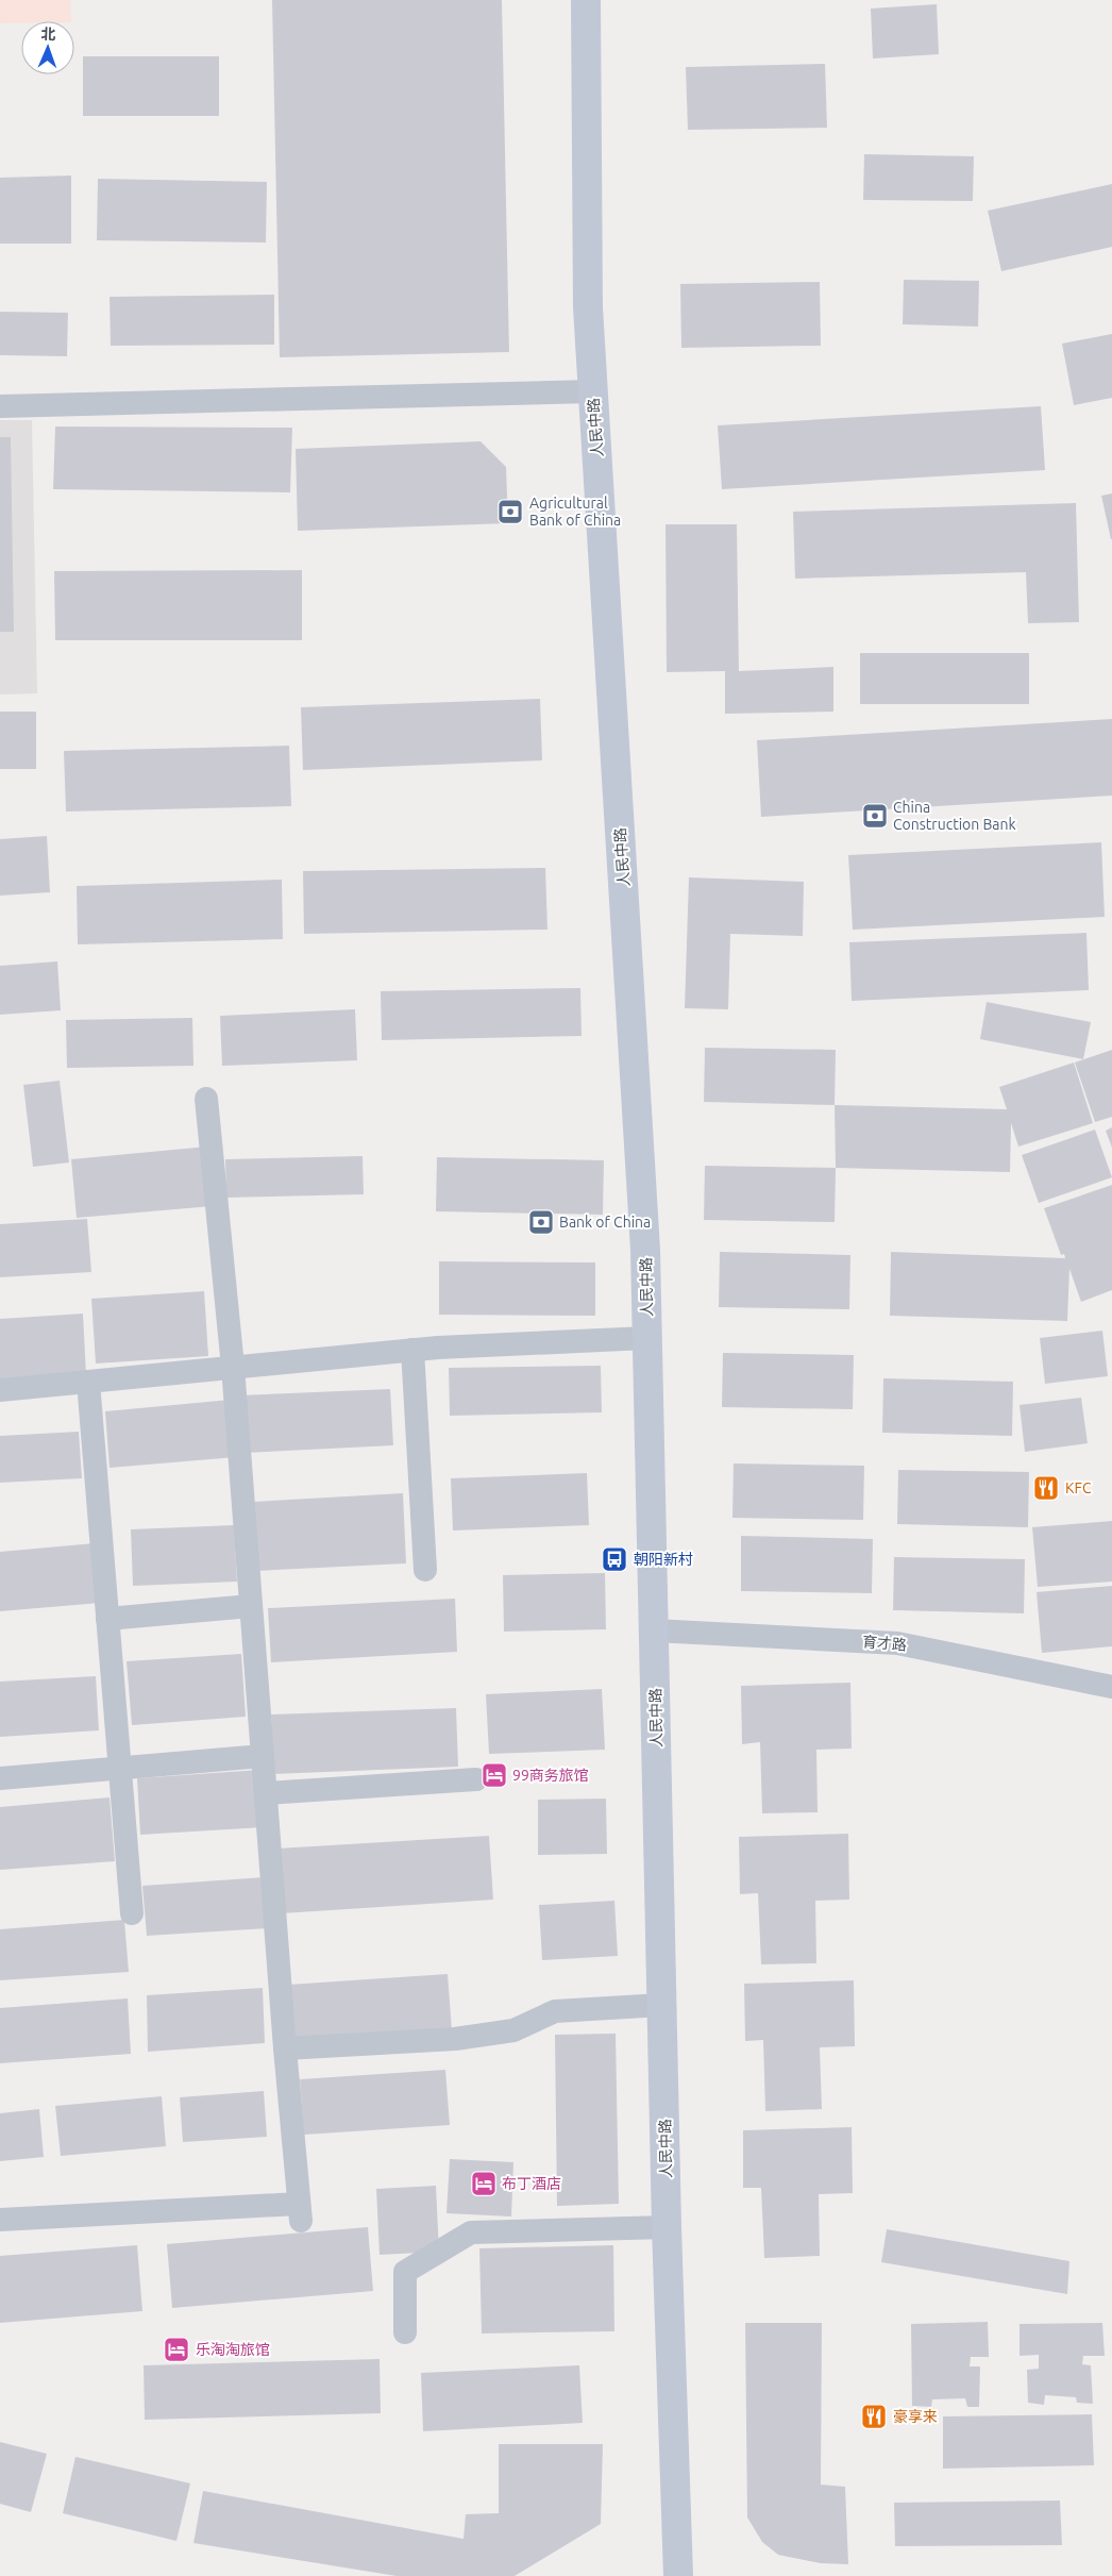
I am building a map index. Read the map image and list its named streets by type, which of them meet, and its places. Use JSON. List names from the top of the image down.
{
  "streets": {
    "street": ["人民中路", "育才路"]
  },
  "crossings": [
    ["人民中路", "育才路"]
  ],
  "places": {
    "bank": ["Agricultural Bank of China", "China Construction Bank", "Bank of China"],
    "restaurant": ["KFC", "豪享来"],
    "bus stop": ["朝阳新村"],
    "hotel": ["99商务旅馆", "布丁酒店", "乐淘淘旅馆"]
  },
  "north": "top"
}
